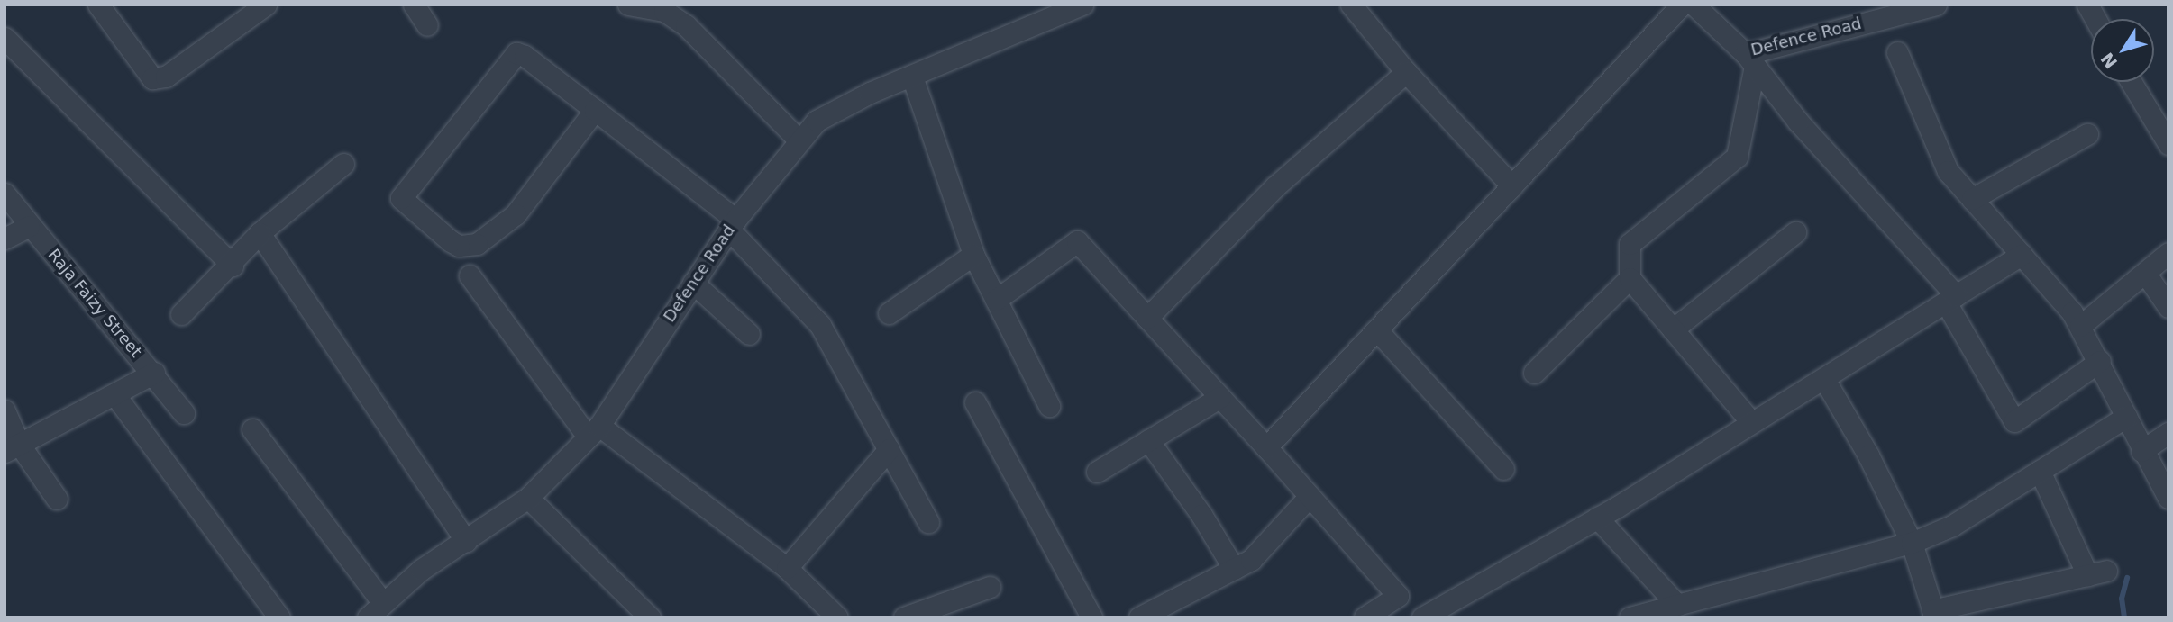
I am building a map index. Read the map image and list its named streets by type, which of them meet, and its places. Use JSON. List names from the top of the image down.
{
  "streets": {
    "street": ["Defence Road", "Raja Faizy Street"]
  },
  "north": "bottom left"
}
